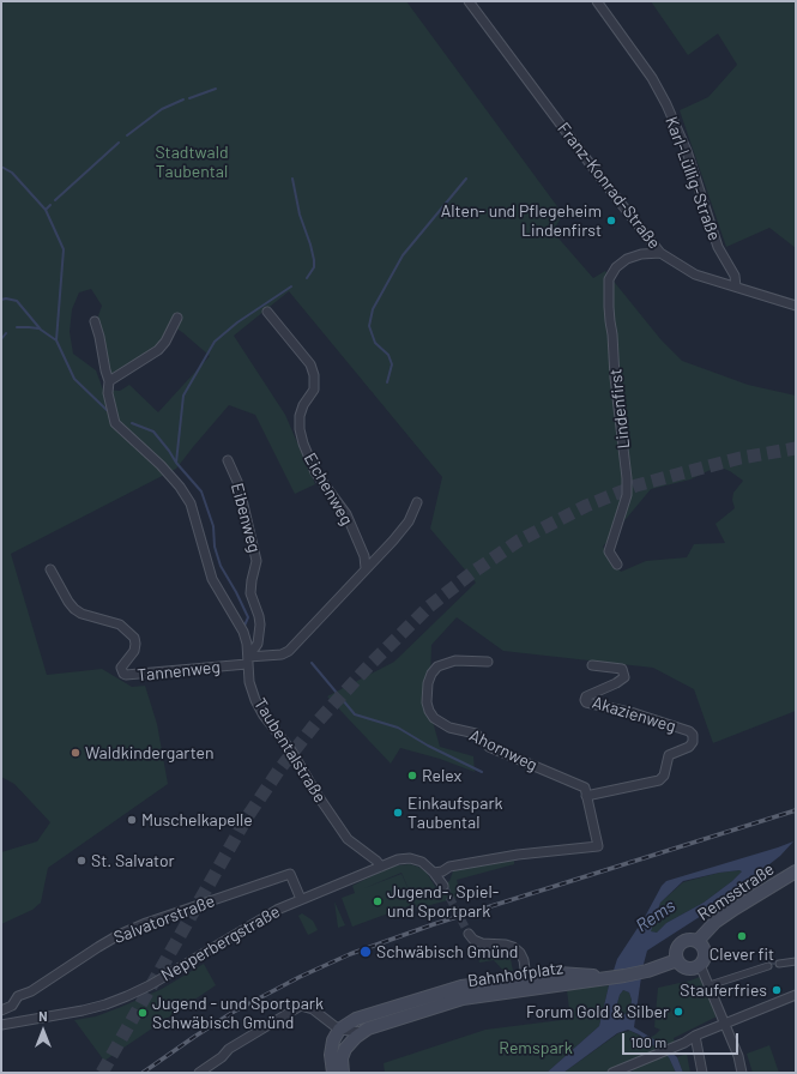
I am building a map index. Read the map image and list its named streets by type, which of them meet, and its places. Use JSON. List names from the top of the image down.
{
  "streets": {
    "main road": ["Remsstraße", "Bahnhofplatz"],
    "street": [
      "Karl-Lüllig-Straße",
      "Franz-Konrad-Straße",
      "Lindenfirst",
      "Eichenweg",
      "Eibenweg",
      "Tannenweg",
      "Akazienweg",
      "Taubentalstraße",
      "Ahornweg",
      "Salvatorstraße",
      "Nepperbergstraße"
    ]
  },
  "crossings": [
    ["Karl-Lüllig-Straße", "Franz-Konrad-Straße"],
    ["Franz-Konrad-Straße", "Lindenfirst"],
    ["Eibenweg", "Tannenweg"],
    ["Eibenweg", "Taubentalstraße"],
    ["Tannenweg", "Taubentalstraße"],
    ["Akazienweg", "Ahornweg"],
    ["Taubentalstraße", "Nepperbergstraße"],
    ["Salvatorstraße", "Nepperbergstraße"]
  ],
  "water": ["Rems"],
  "parks": ["Stadtwald Taubental", "Remspark"],
  "places": [
    "Alten- und Pflegeheim Lindenfirst",
    "Waldkindergarten",
    "Relex",
    "Einkaufspark Taubental",
    "Muschelkapelle",
    "St. Salvator",
    "Jugend-, Spiel- und Sportpark",
    "Clever fit",
    "Schwäbisch Gmünd",
    "Stauferfries",
    "Forum Gold & Silber",
    "Jugend - und Sportpark Schwäbisch Gmünd"
  ],
  "scale_bar": "100 m",
  "north": "top"
}
